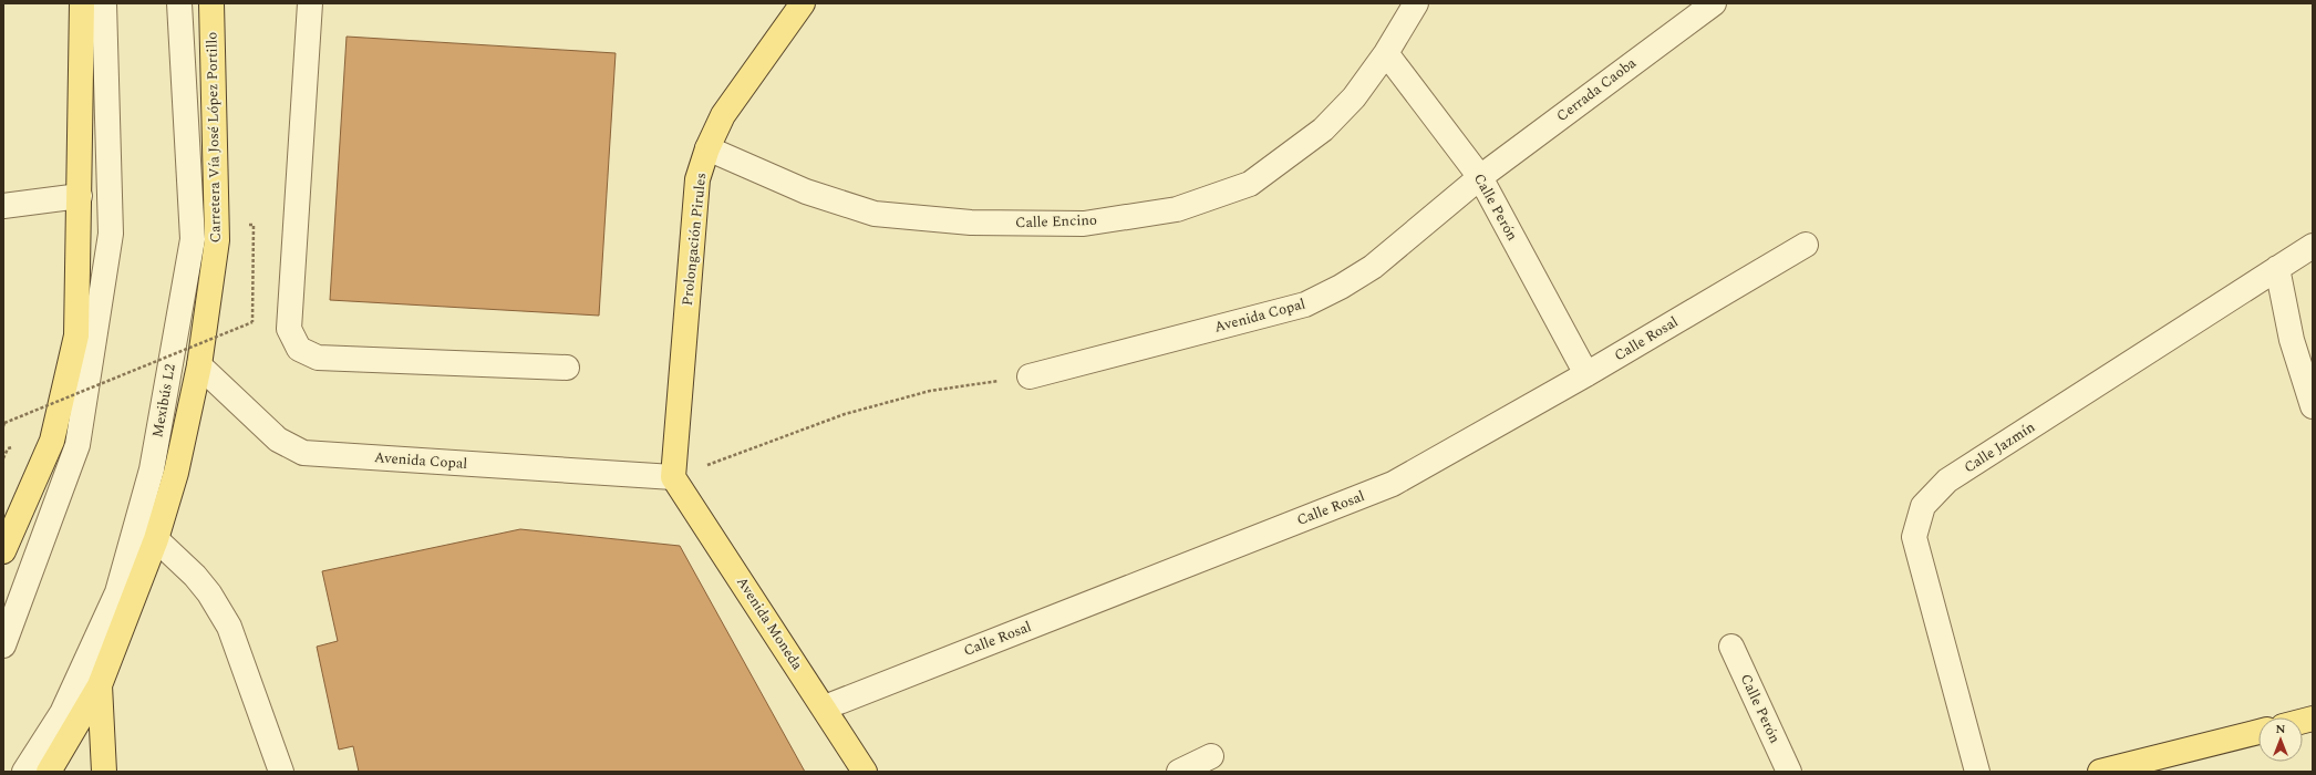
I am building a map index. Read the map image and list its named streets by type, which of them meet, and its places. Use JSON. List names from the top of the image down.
{
  "streets": {
    "main road": ["Carretera Vía José López Portillo", "Prolongación Pirules", "Avenida Moneda"],
    "street": [
      "Cerrada Caoba",
      "Calle Perón",
      "Calle Encino",
      "Avenida Copal",
      "Calle Rosal",
      "Mexibús L2",
      "Calle Jazmín"
    ]
  },
  "crossings": [
    ["Cerrada Caoba", "Calle Perón"],
    ["Cerrada Caoba", "Avenida Copal"],
    ["Carretera Vía José López Portillo", "Avenida Copal"],
    ["Calle Perón", "Calle Encino"],
    ["Calle Perón", "Avenida Copal"],
    ["Calle Perón", "Calle Rosal"],
    ["Calle Encino", "Prolongación Pirules"],
    ["Prolongación Pirules", "Avenida Copal"],
    ["Prolongación Pirules", "Avenida Moneda"],
    ["Avenida Copal", "Avenida Moneda"],
    ["Calle Rosal", "Avenida Moneda"]
  ],
  "north": "top"
}
